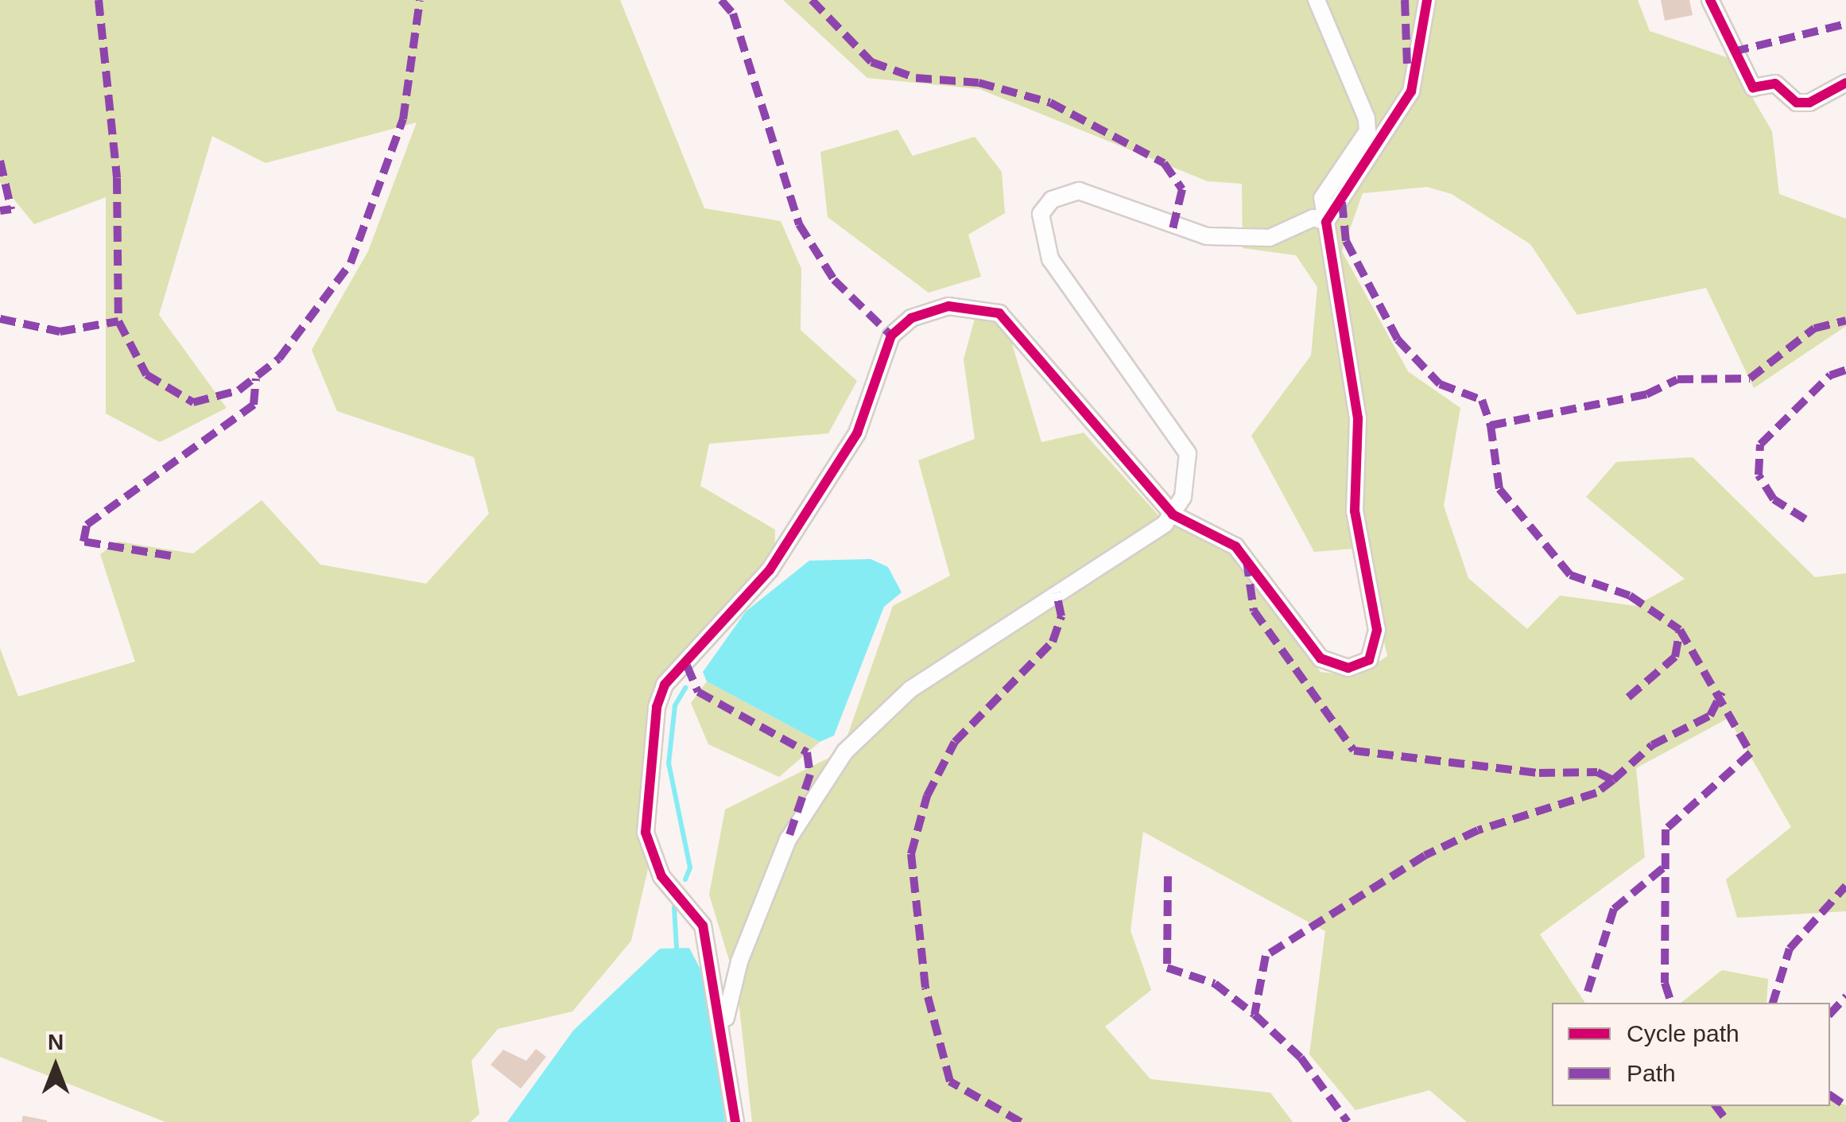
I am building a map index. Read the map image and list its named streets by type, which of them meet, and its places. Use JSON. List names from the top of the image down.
{
  "legend": ["Cycle path", "Path"],
  "north": "top"
}
